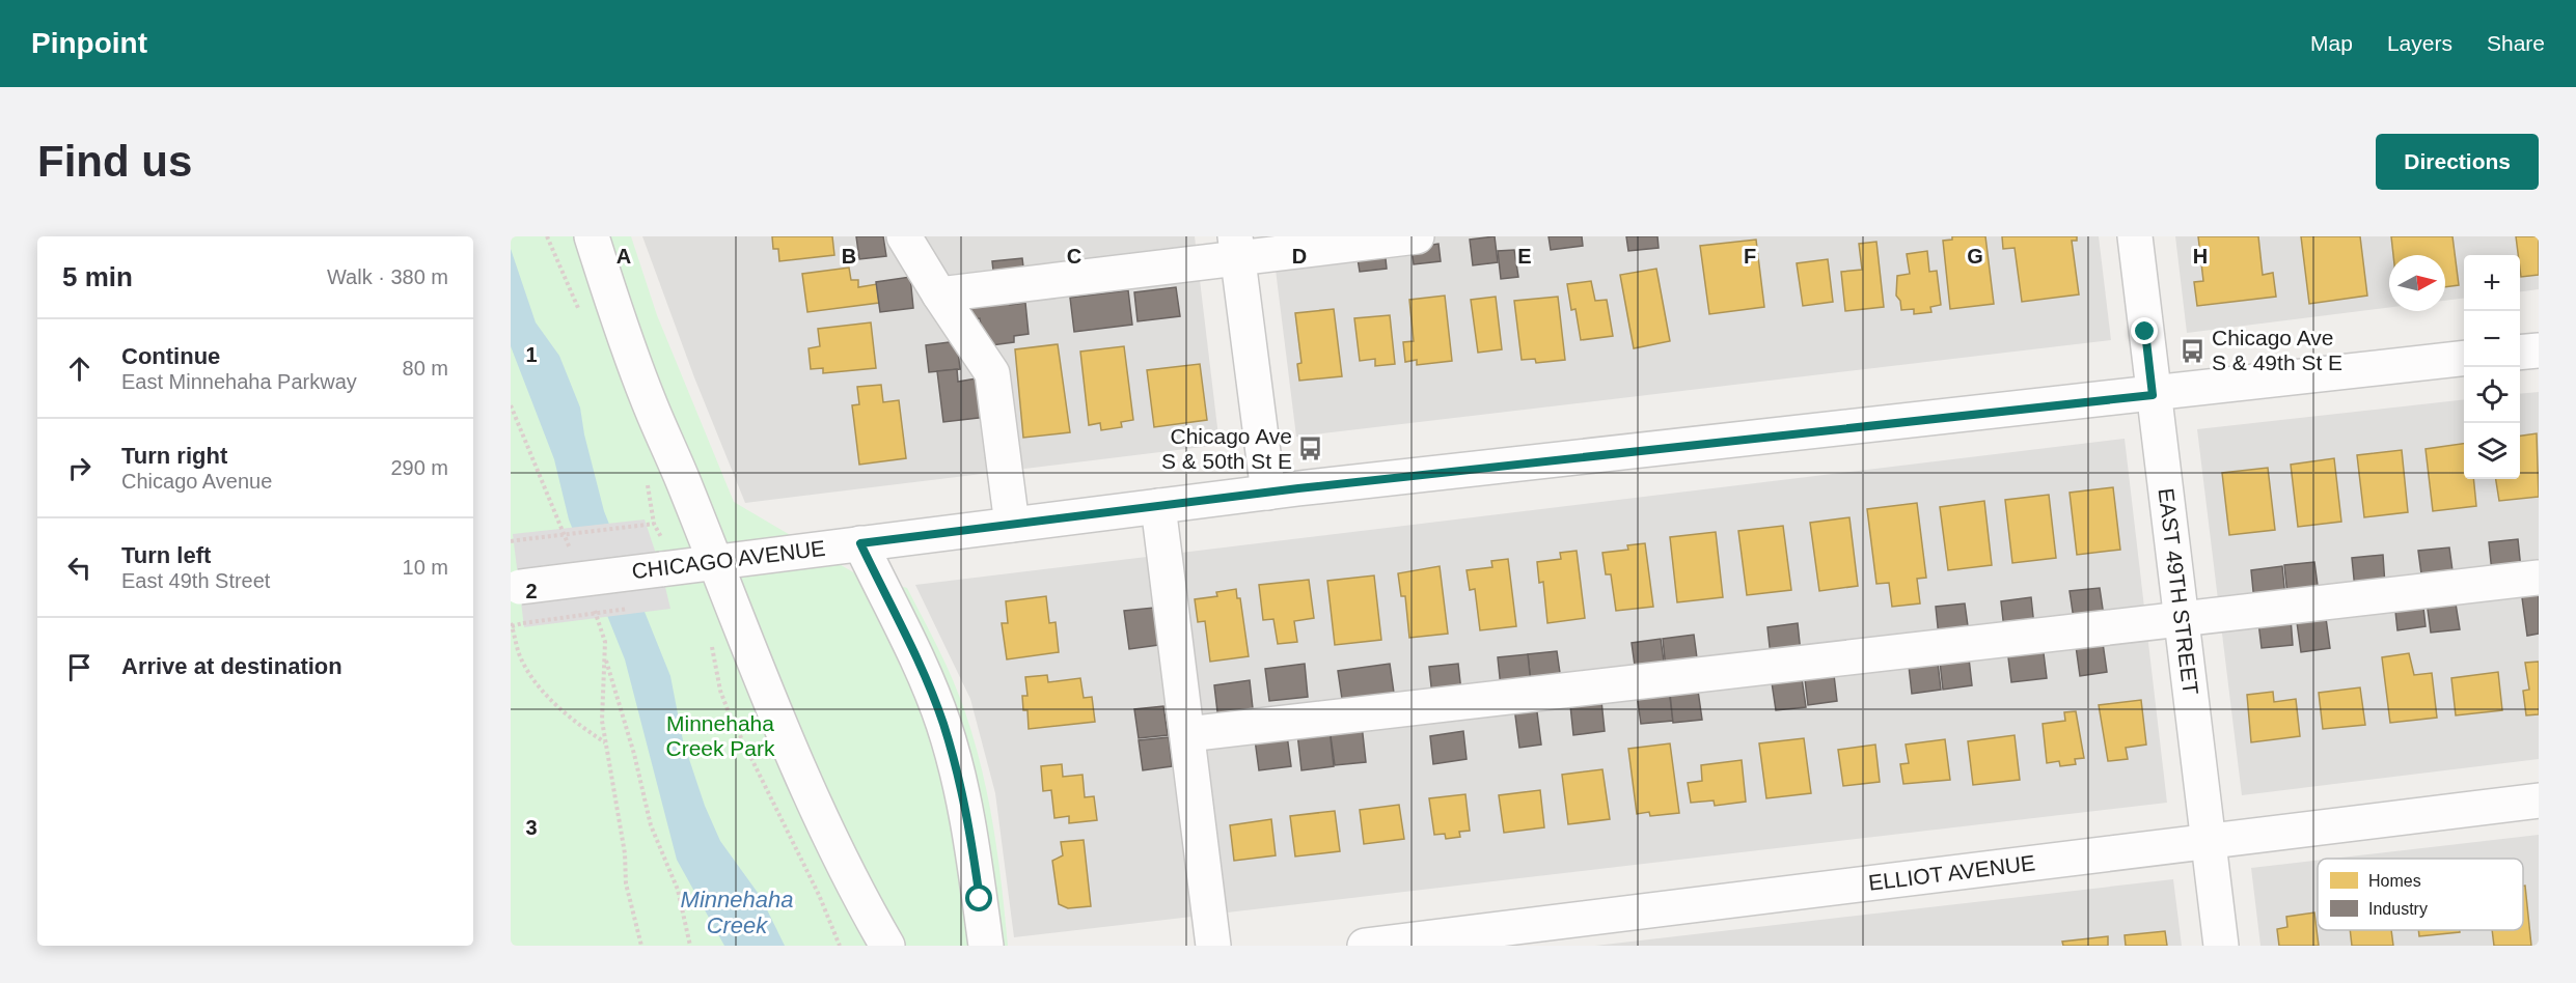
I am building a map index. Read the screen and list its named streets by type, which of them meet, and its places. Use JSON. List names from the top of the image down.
{
  "streets": {
    "street": ["CHICAGO AVENUE", "EAST 49TH STREET", "ELLIOT AVENUE"]
  },
  "crossings": [
    ["CHICAGO AVENUE", "EAST 49TH STREET"],
    ["EAST 49TH STREET", "ELLIOT AVENUE"]
  ],
  "water": ["Minnehaha Creek"],
  "parks": ["Minnehaha Creek Park"],
  "places": {
    "bus stop": ["Chicago Ave S & 49th St E", "Chicago Ave S & 50th St E"]
  },
  "legend": ["Homes", "Industry"],
  "north": "right",
  "page": {
    "header": "Pinpoint",
    "nav": ["Map", "Layers", "Share"],
    "buttons": "Directions",
    "title": "Find us",
    "heading": ["5 min", "Walk · 380 m"],
    "map_buttons": ["+", "−"],
    "list": [
      ["Continue", "East Minnehaha Parkway", "80 m"],
      ["Turn right", "Chicago Avenue", "290 m"],
      ["Turn left", "East 49th Street", "10 m"],
      "Arrive at destination"
    ]
  },
  "grid": {
    "columns": [
      "A",
      "B",
      "C",
      "D",
      "E",
      "F",
      "G",
      "H"
    ],
    "rows": ["1", "2", "3"]
  }
}
